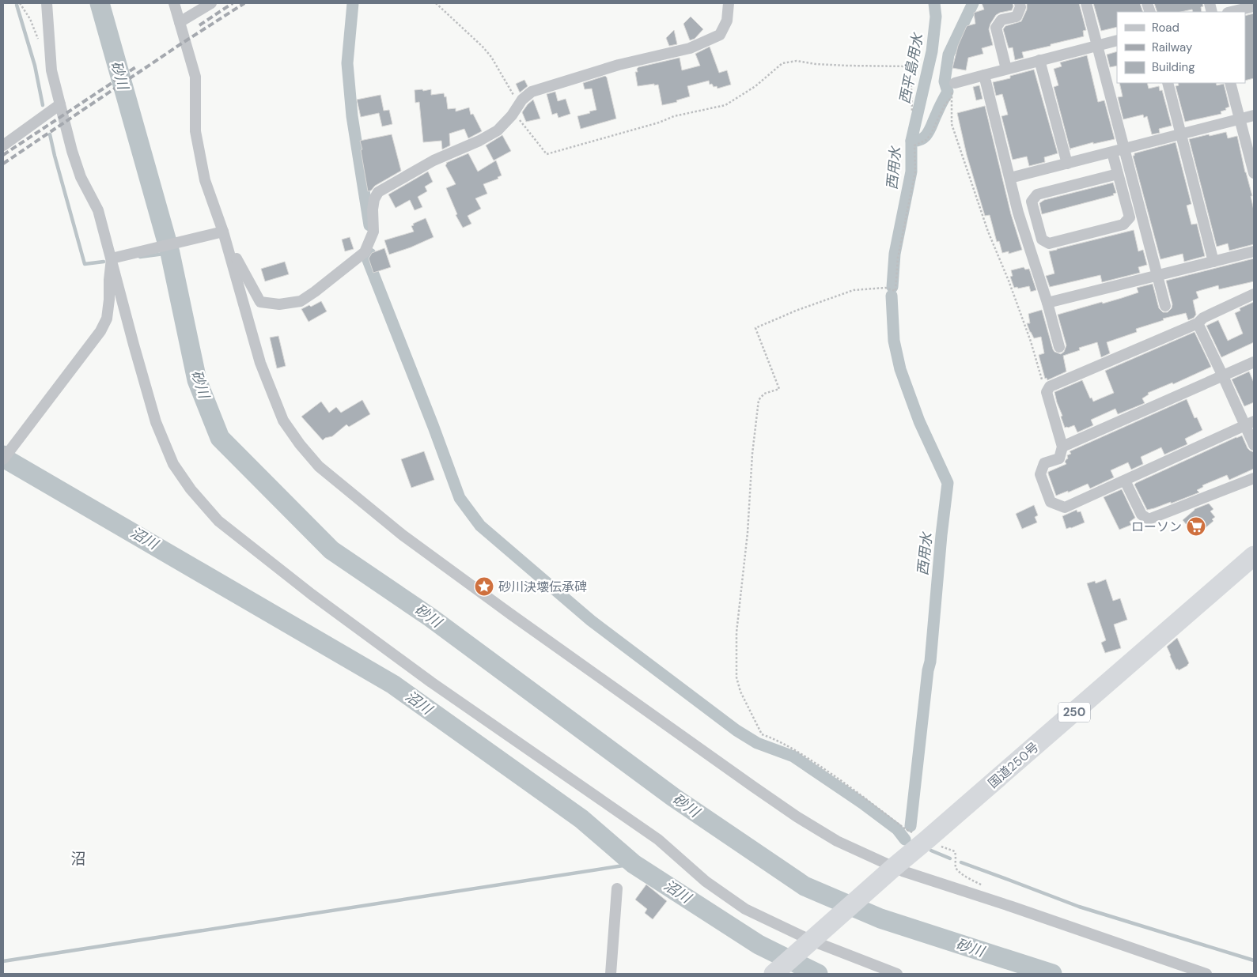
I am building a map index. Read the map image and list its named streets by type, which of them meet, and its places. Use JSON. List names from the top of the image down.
{
  "streets": {
    "highway": ["250", "国道250号"]
  },
  "districts": ["沼"],
  "water": [
    "西平島用水",
    "砂川",
    "西用水",
    "沼川"
  ],
  "places": {
    "supermarket": ["ローソン"],
    "place": ["砂川決壊伝承碑"]
  },
  "legend": ["Road", "Railway", "Building"]
}
